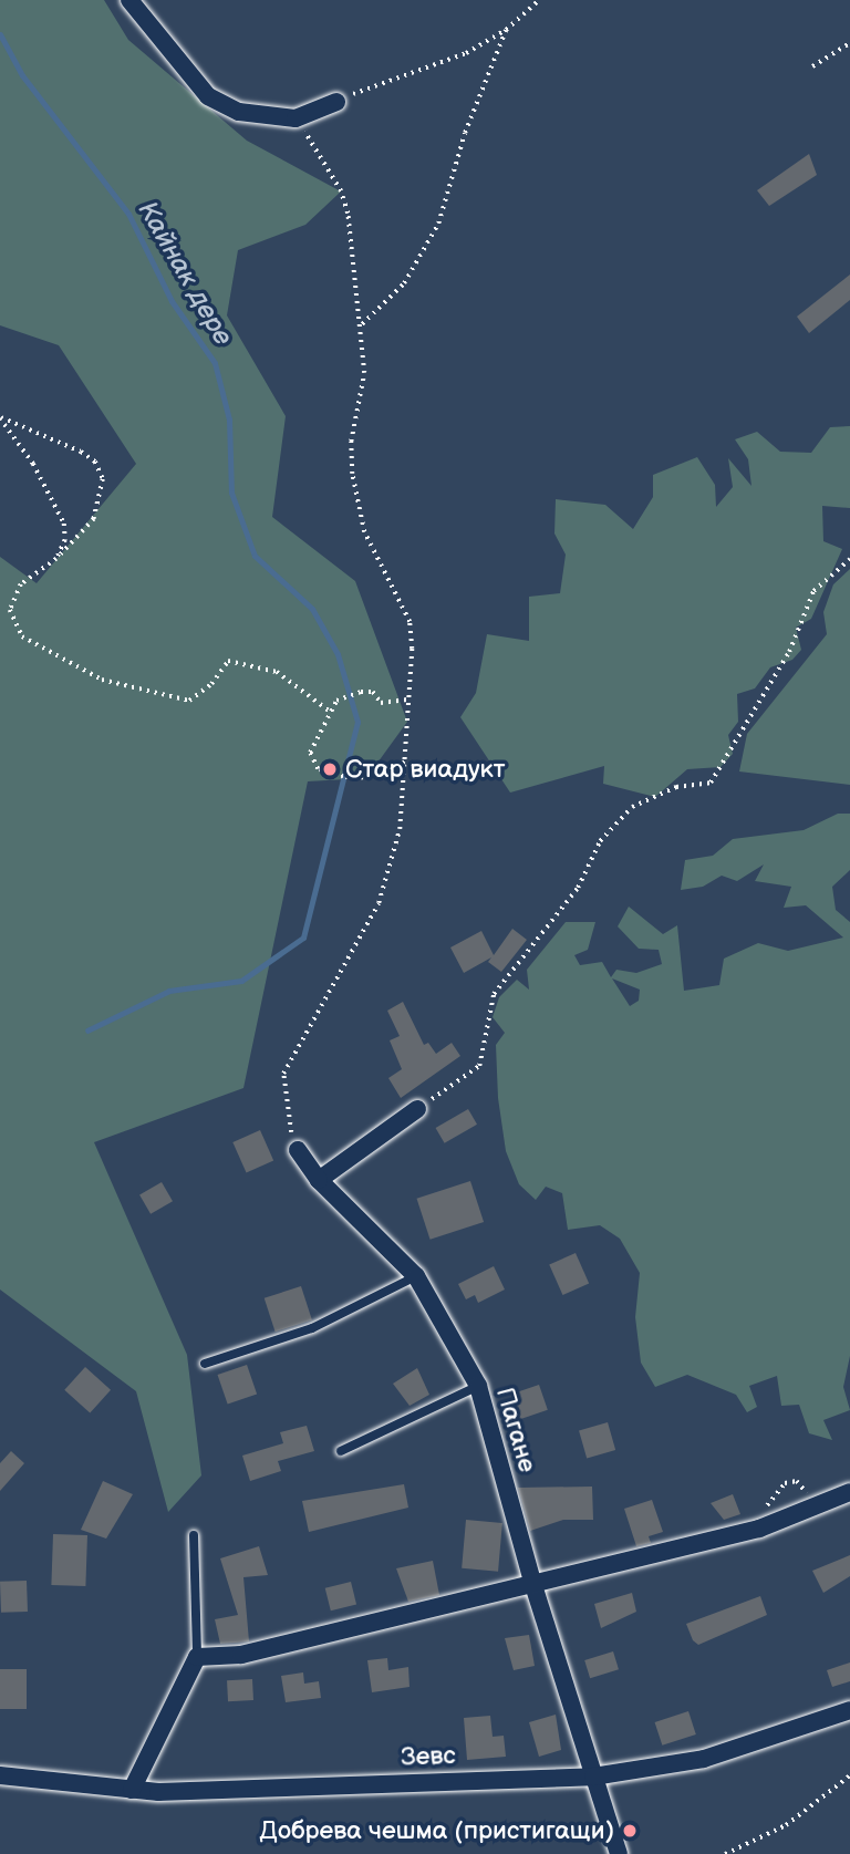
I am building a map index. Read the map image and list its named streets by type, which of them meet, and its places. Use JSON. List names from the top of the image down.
{
  "streets": {
    "street": ["Пагане", "Зевс"]
  },
  "crossings": [
    ["Пагане", "Зевс"]
  ],
  "water": ["Кайнак дере"],
  "places": ["Стар виадукт", "Добрева чешма (пристигащи)"]
}
